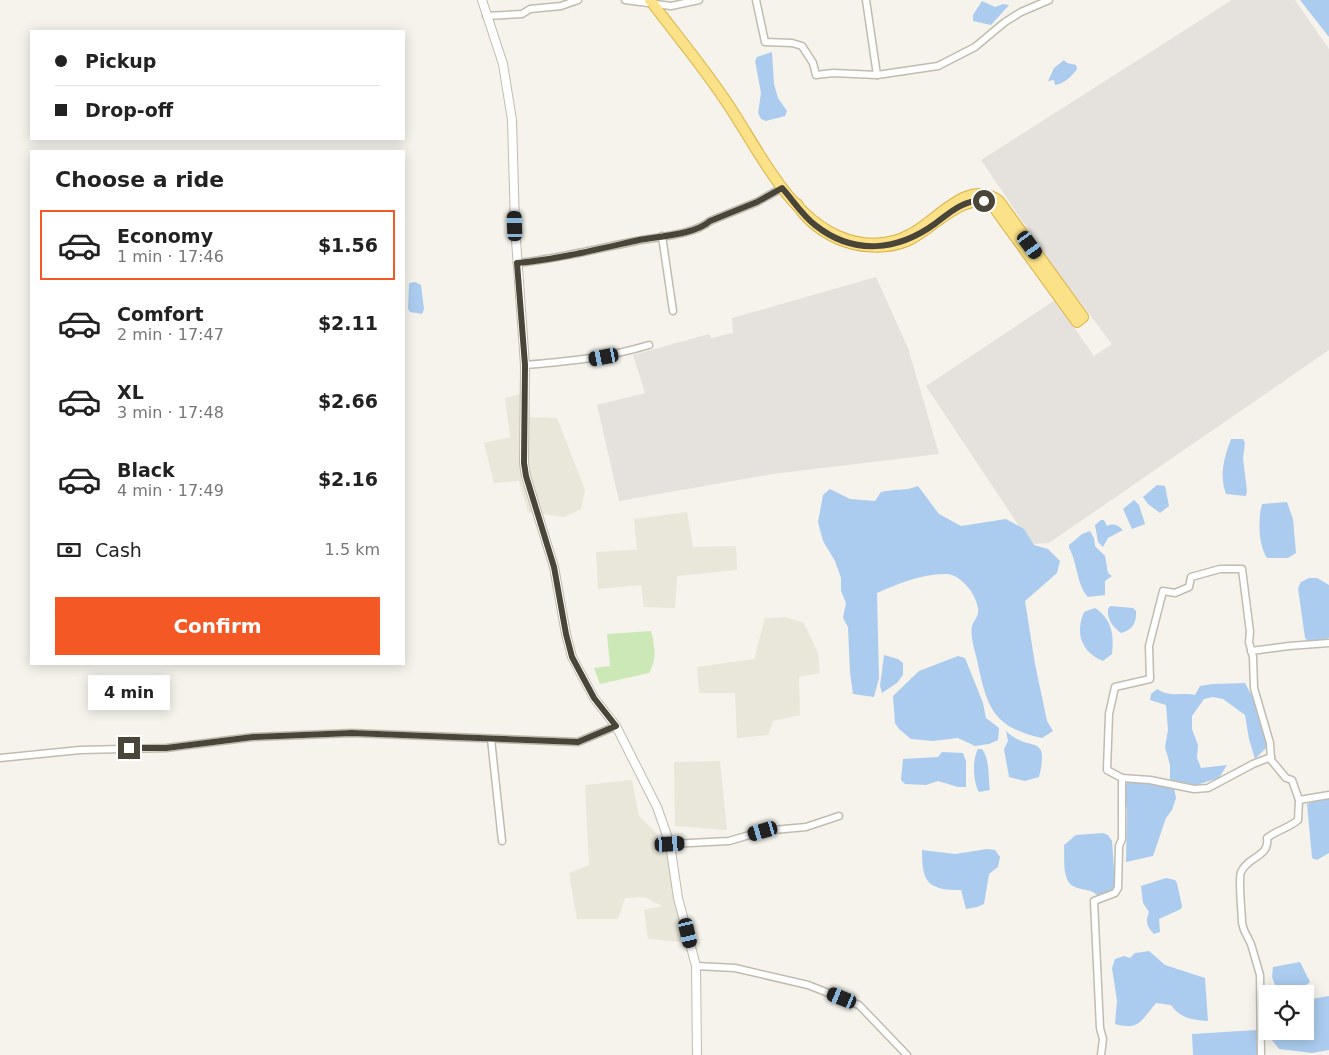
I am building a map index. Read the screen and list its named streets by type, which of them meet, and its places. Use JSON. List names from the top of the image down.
{
  "page": {
    "banner": ["Pickup", "Drop-off"],
    "heading": "Choose a ride",
    "list": [
      {
        "name": "Economy",
        "note": "1 min · 17:46",
        "value": "$1.56"
      },
      {
        "name": "Comfort",
        "note": "2 min · 17:47",
        "value": "$2.11"
      },
      {
        "name": "XL",
        "note": "3 min · 17:48",
        "value": "$2.66"
      },
      {
        "name": "Black",
        "note": "4 min · 17:49",
        "value": "$2.16"
      }
    ],
    "pay": ["Cash", "1.5 km"],
    "buttons": "Confirm",
    "bubble": "4 min"
  }
}
